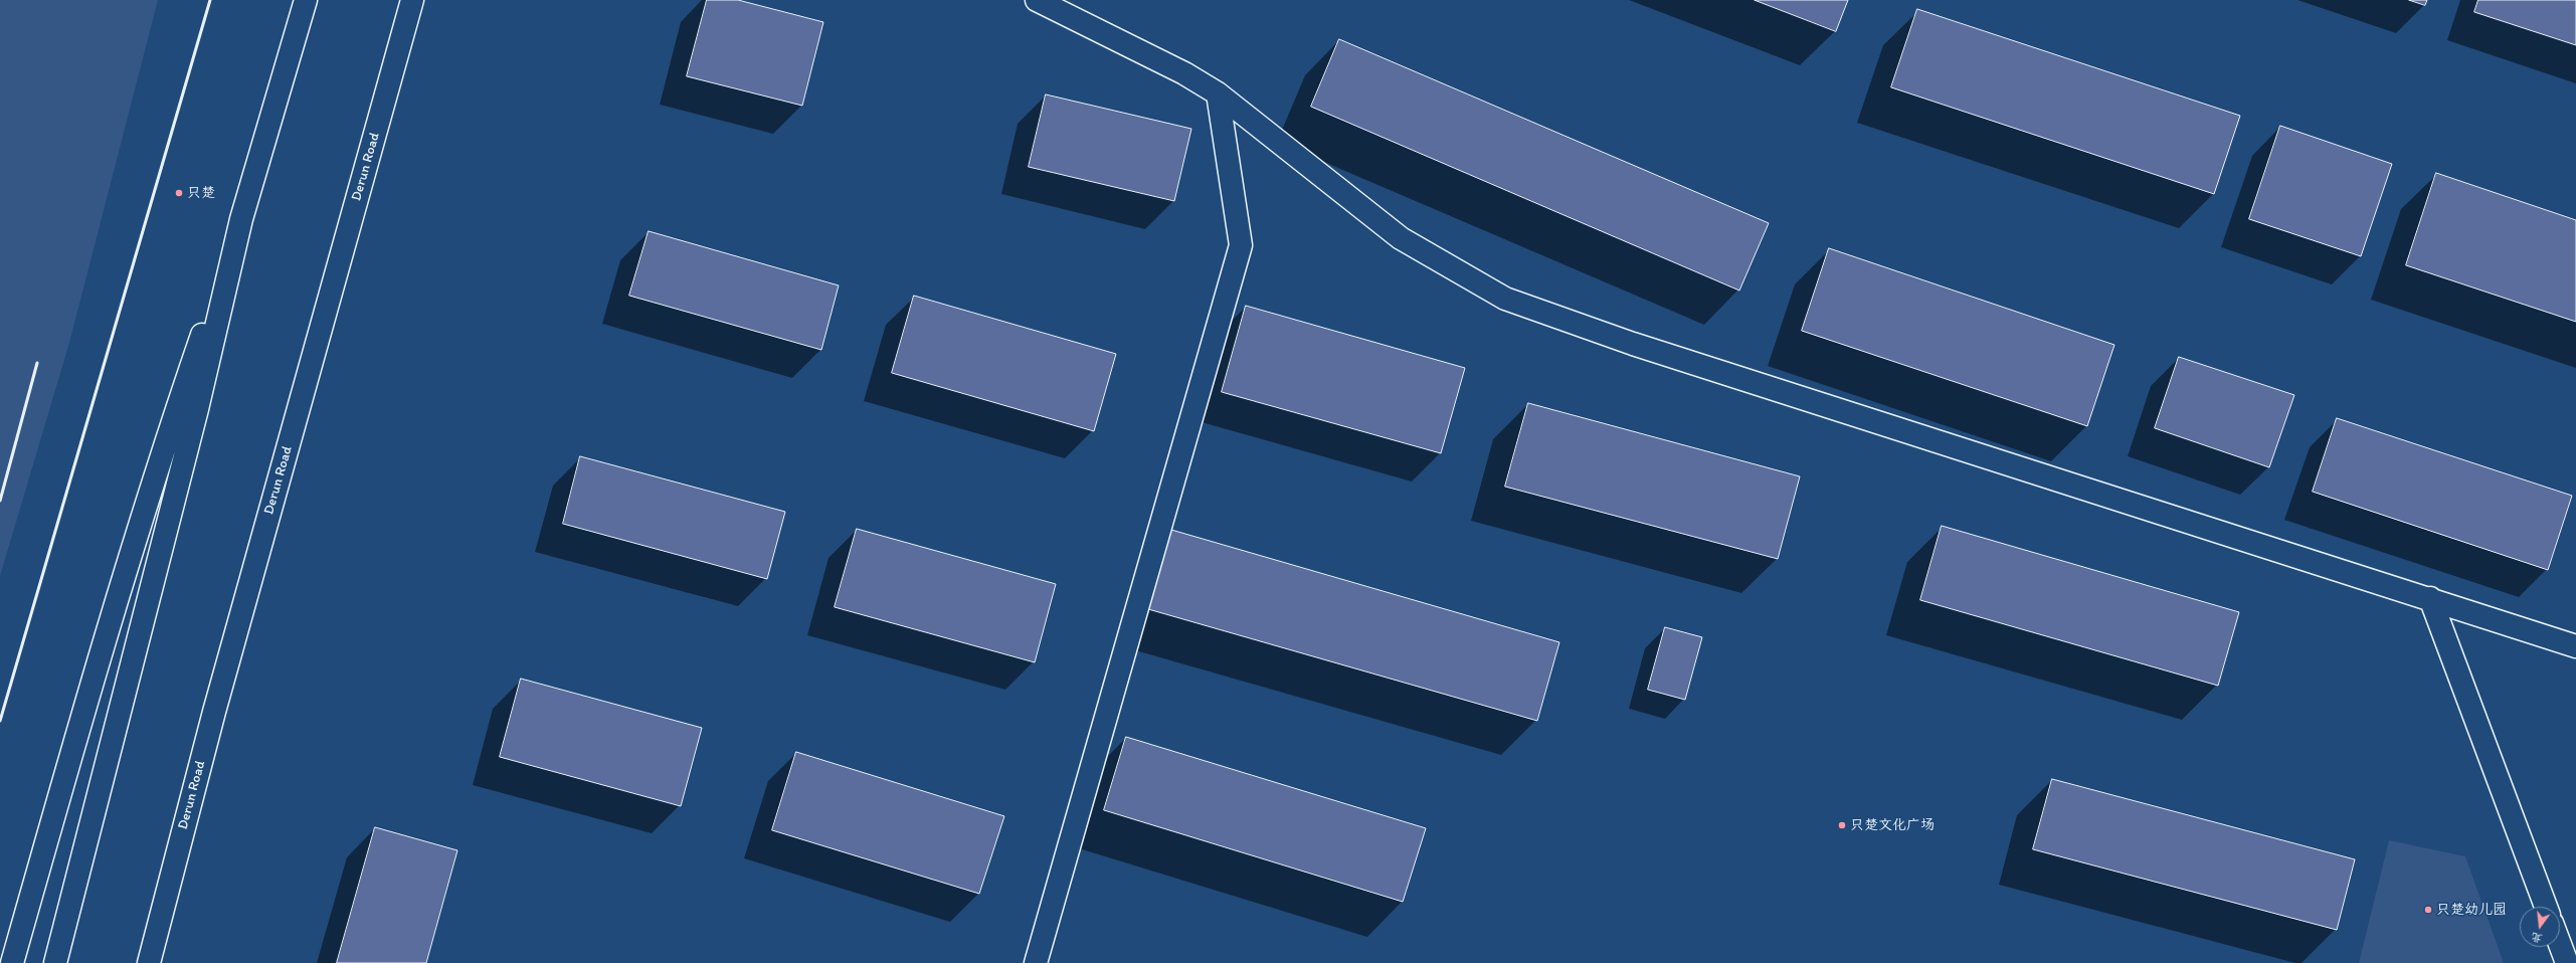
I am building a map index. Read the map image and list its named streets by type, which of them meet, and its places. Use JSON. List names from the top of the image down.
{
  "streets": {
    "main road": ["Derun Road"]
  },
  "places": ["只楚", "只楚文化广场", "只楚幼儿园"],
  "north": "bottom"
}
